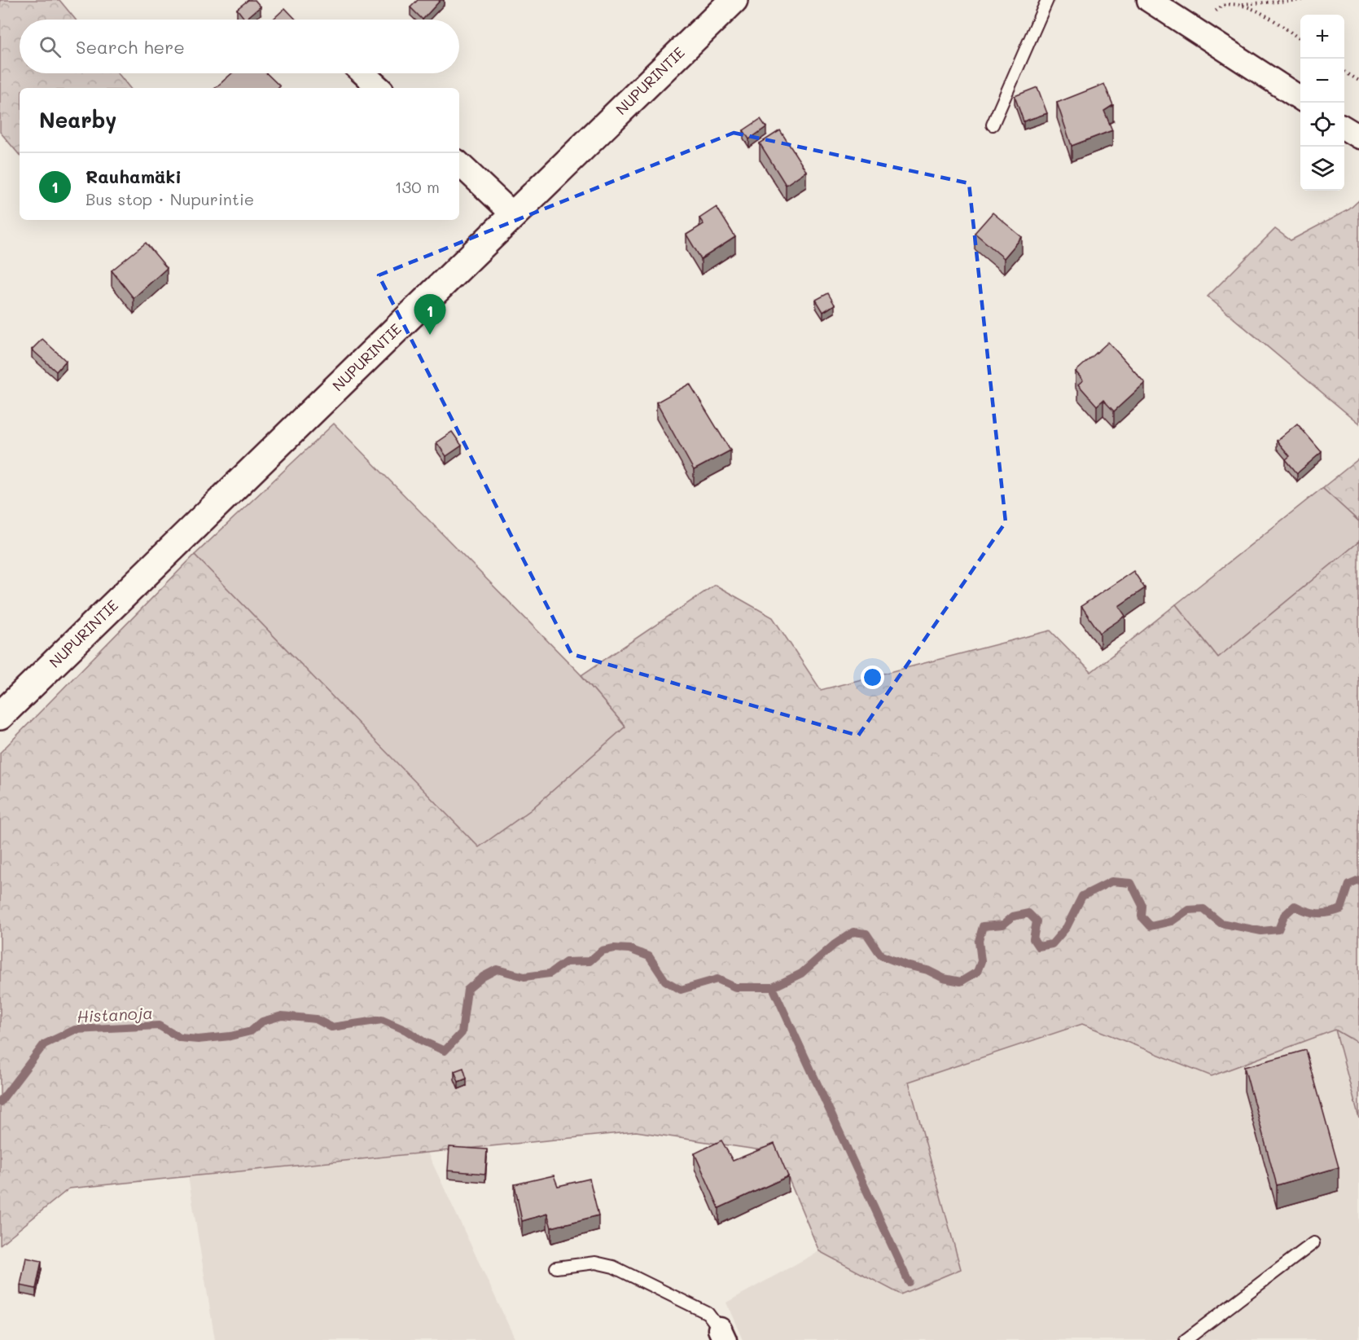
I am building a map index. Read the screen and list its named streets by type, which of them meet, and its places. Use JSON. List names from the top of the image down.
{
  "streets": {
    "main road": ["NUPURINTIE"]
  },
  "water": ["Histanoja"],
  "page": {
    "map_buttons": ["+", "−"],
    "search": "Search here",
    "heading": "Nearby",
    "list": [
      {
        "mark": "1",
        "name": "Rauhamäki",
        "note": "Bus stop · Nupurintie",
        "value": "130 m"
      }
    ],
    "pins": "1"
  }
}
